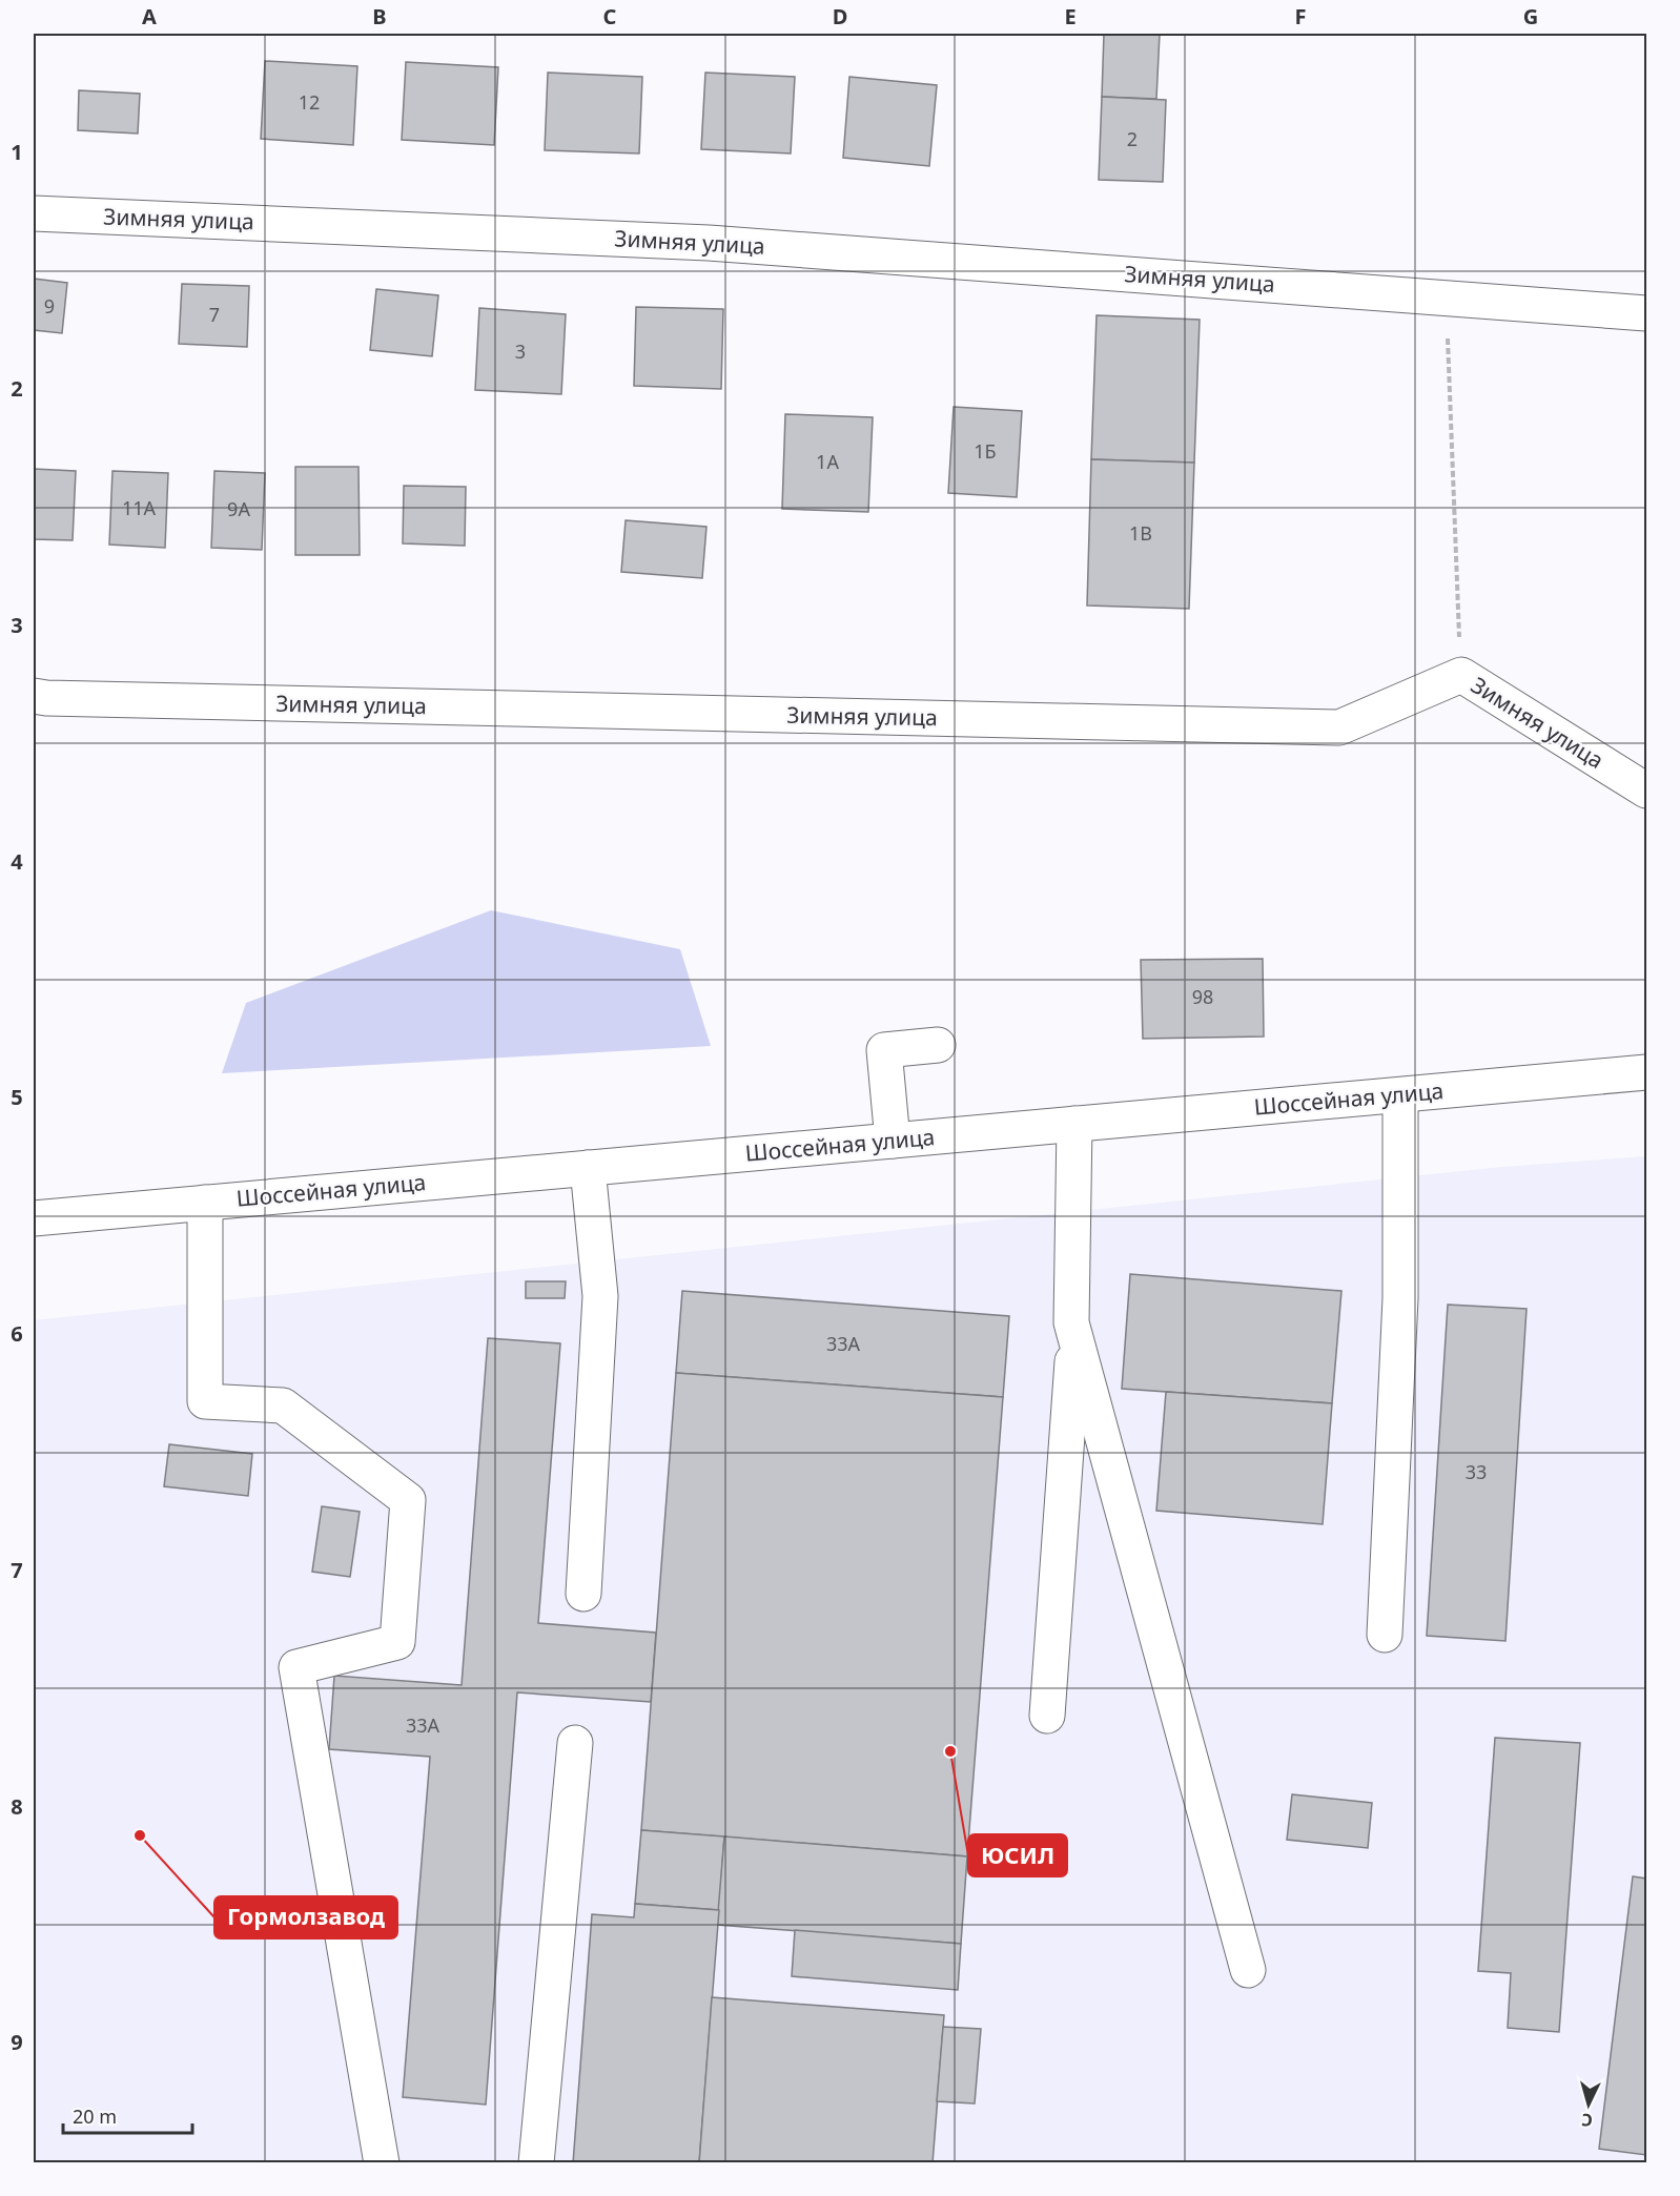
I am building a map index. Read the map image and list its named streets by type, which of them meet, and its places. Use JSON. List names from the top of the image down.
{
  "streets": {
    "main road": ["Зимняя улица", "Шоссейная улица"]
  },
  "places": ["ЮСИЛ", "Гормолзавод"],
  "house_numbers": [
    "12",
    "2",
    "9",
    "7",
    "3",
    "1Б",
    "1А",
    "11А",
    "9А",
    "1В",
    "98",
    "33А",
    "33",
    "33А"
  ],
  "scale_bar": "20 m",
  "north": "bottom",
  "grid": {
    "columns": [
      "A",
      "B",
      "C",
      "D",
      "E",
      "F",
      "G"
    ],
    "rows": [
      "1",
      "2",
      "3",
      "4",
      "5",
      "6",
      "7",
      "8",
      "9"
    ]
  }
}
